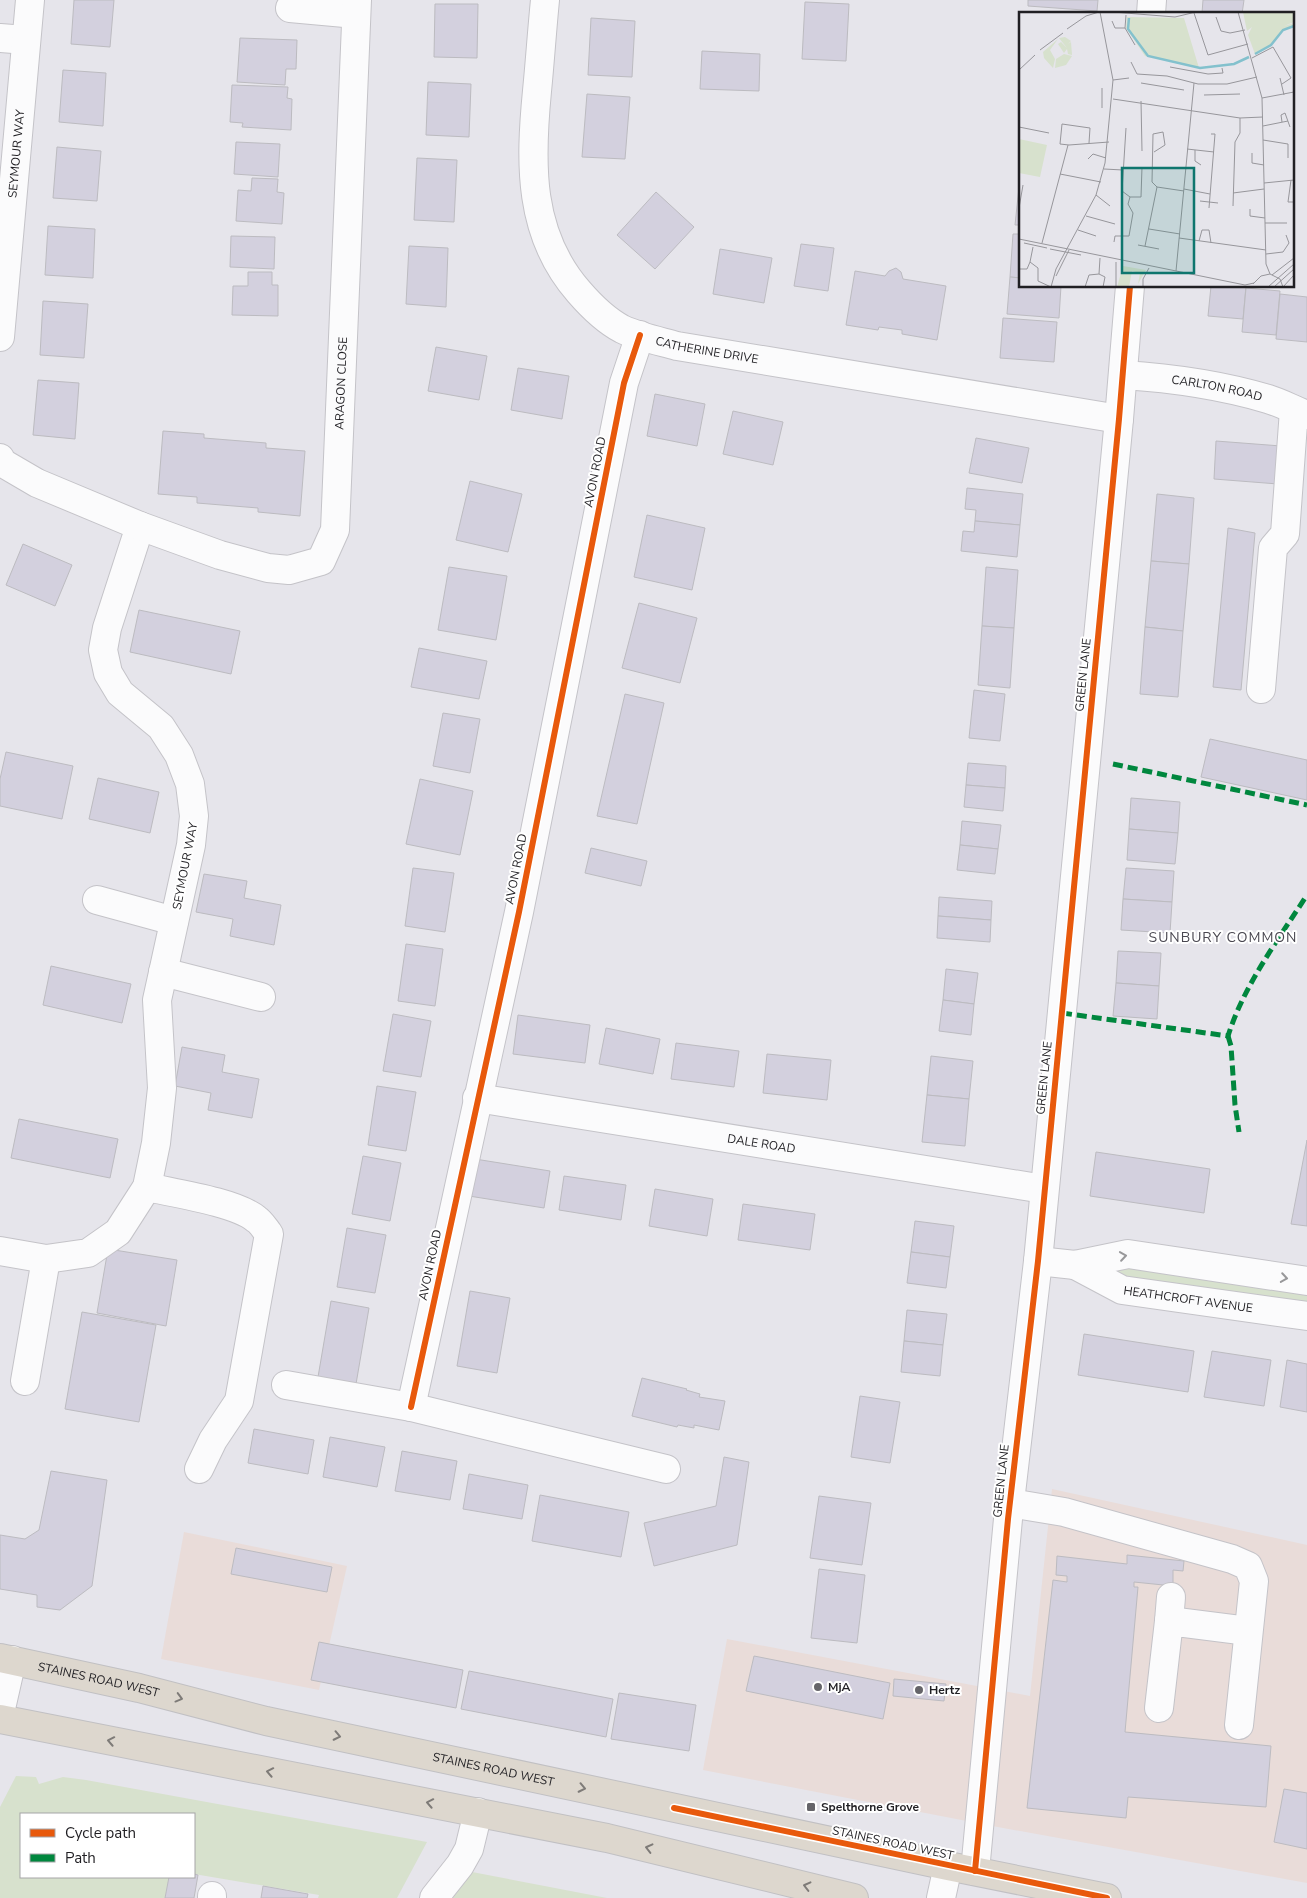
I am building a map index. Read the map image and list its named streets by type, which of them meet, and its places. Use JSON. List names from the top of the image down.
{
  "streets": {
    "highway": ["STAINES ROAD WEST"],
    "street": [
      "SEYMOUR WAY",
      "CATHERINE DRIVE",
      "ARAGON CLOSE",
      "CARLTON ROAD",
      "AVON ROAD",
      "GREEN LANE",
      "DALE ROAD",
      "HEATHCROFT AVENUE"
    ]
  },
  "crossings": [
    ["SEYMOUR WAY", "ARAGON CLOSE"],
    ["CATHERINE DRIVE", "AVON ROAD"],
    ["CATHERINE DRIVE", "GREEN LANE"],
    ["CARLTON ROAD", "GREEN LANE"],
    ["AVON ROAD", "DALE ROAD"],
    ["GREEN LANE", "DALE ROAD"],
    ["GREEN LANE", "HEATHCROFT AVENUE"],
    ["GREEN LANE", "STAINES ROAD WEST"]
  ],
  "districts": ["SUNBURY COMMON"],
  "places": {
    "other": ["MjA", "Hertz"],
    "transit": ["Spelthorne Grove"]
  },
  "legend": ["Cycle path", "Path"]
}
